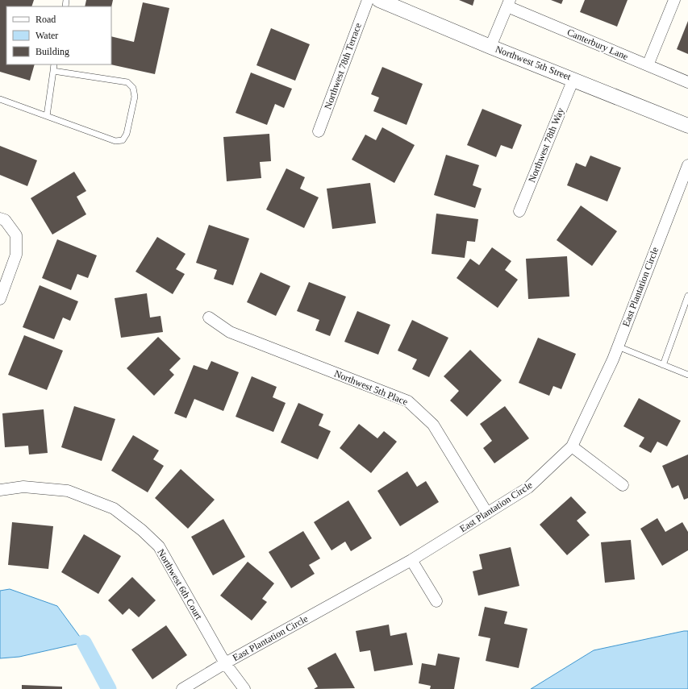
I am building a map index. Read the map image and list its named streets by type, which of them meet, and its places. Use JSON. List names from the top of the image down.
{
  "streets": {
    "street": [
      "Canterbury Lane",
      "Northwest 5th Street",
      "Northwest 78th Terrace",
      "Northwest 78th Way",
      "East Plantation Circle",
      "Northwest 5th Place",
      "Northwest 6th Court"
    ]
  },
  "crossings": [
    ["Northwest 5th Street", "Northwest 78th Way"],
    ["East Plantation Circle", "Northwest 5th Place"],
    ["East Plantation Circle", "Northwest 6th Court"]
  ],
  "legend": ["Road", "Water", "Building"]
}
